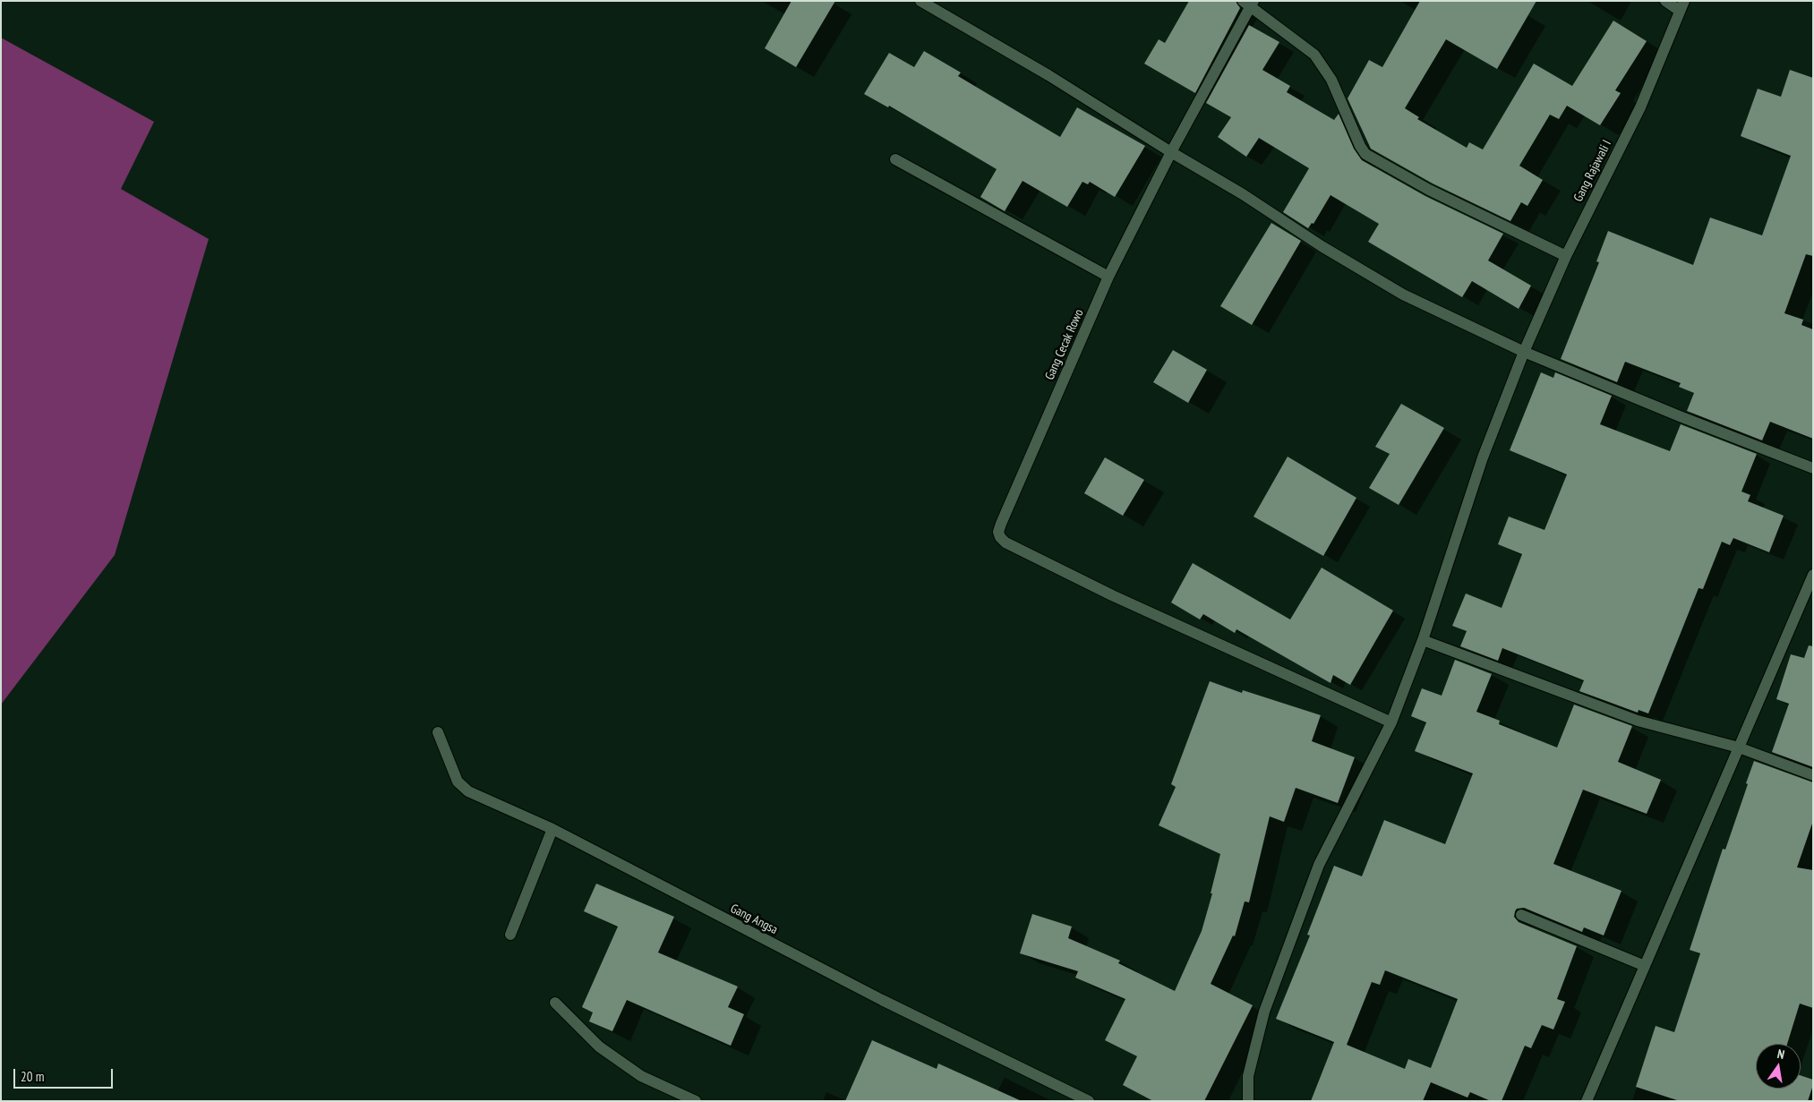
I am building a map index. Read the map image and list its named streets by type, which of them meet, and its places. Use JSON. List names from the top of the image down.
{
  "streets": {
    "street": ["Gang Rajawali I", "Gang Cecak Rowo", "Gang Angsa"]
  },
  "crossings": [
    ["Gang Rajawali I", "Gang Cecak Rowo"]
  ],
  "scale_bar": "20 m",
  "north": "top"
}
